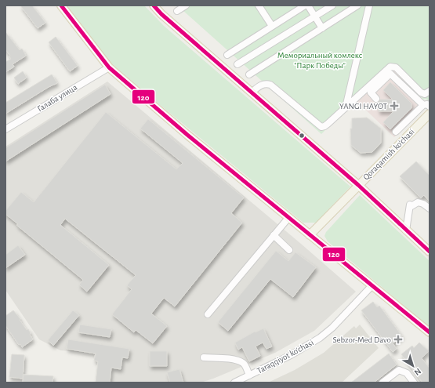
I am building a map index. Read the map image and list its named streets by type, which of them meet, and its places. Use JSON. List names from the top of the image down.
{
  "streets": {
    "main road": ["Qoraqamish ko'chasi"],
    "street": ["Галаба улица", "Taraqqiyot ko'chasi"]
  },
  "parks": ["Мемориальный комлекс \"Парк Победы\""],
  "places": {
    "health": ["YANGI HAYOT", "Sebzor-Med Davo"]
  },
  "lines": ["transit line 120"],
  "north": "bottom right"
}
